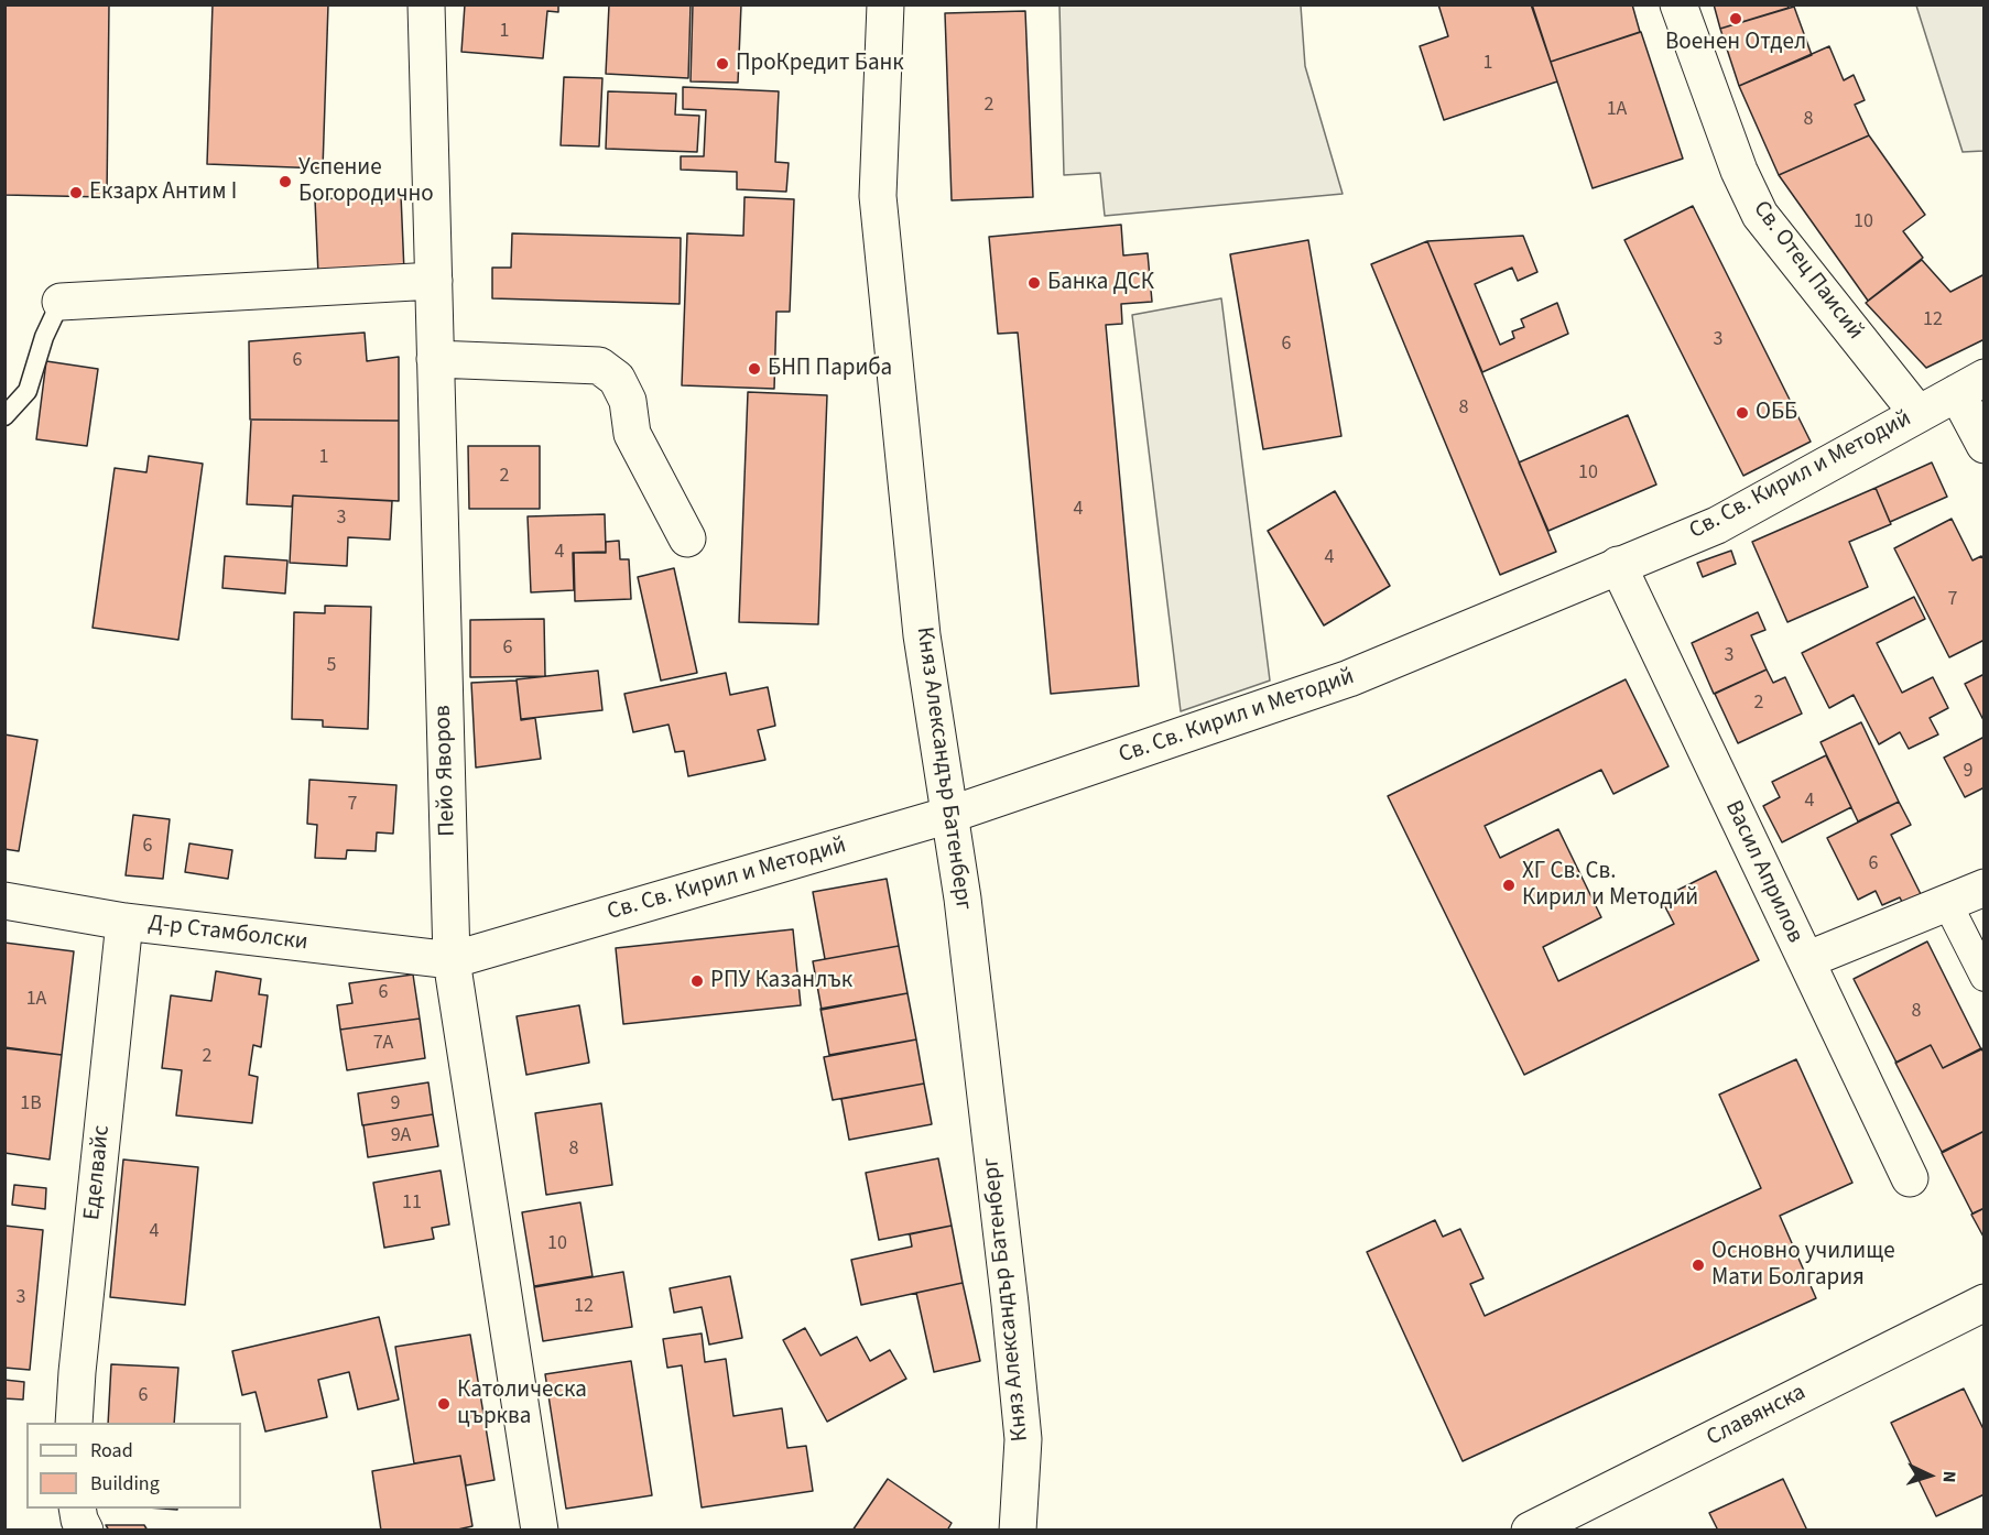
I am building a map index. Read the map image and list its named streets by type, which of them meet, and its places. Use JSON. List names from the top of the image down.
{
  "streets": {
    "street": [
      "Св. Отец Паисий",
      "Св. Св. Кирил и Методий",
      "Княз Александър Батенберг",
      "Пейо Яворов",
      "Васил Априлов",
      "Д-р Стамболски",
      "Еделвайс",
      "Славянска"
    ]
  },
  "crossings": [
    ["Св. Отец Паисий", "Св. Св. Кирил и Методий"],
    ["Св. Св. Кирил и Методий", "Княз Александър Батенберг"],
    ["Св. Св. Кирил и Методий", "Пейо Яворов"],
    ["Св. Св. Кирил и Методий", "Васил Априлов"],
    ["Св. Св. Кирил и Методий", "Д-р Стамболски"],
    ["Пейо Яворов", "Д-р Стамболски"],
    ["Д-р Стамболски", "Еделвайс"]
  ],
  "places": [
    "Военен Отдел",
    "ПроКредит Банк",
    "Успение Богородично",
    "Екзарх Антим I",
    "Банка ДСК",
    "БНП Париба",
    "ОББ",
    "ХГ Св. Св. Кирил и Методий",
    "РПУ Казанлък",
    "Основно училище Мати Болгария",
    "Католическа църква"
  ],
  "house_numbers": [
    "1",
    "1",
    "2",
    "1А",
    "8",
    "10",
    "12",
    "3",
    "6",
    "6",
    "8",
    "1",
    "10",
    "2",
    "4",
    "3",
    "4",
    "4",
    "7",
    "6",
    "3",
    "5",
    "2",
    "9",
    "4",
    "7",
    "6",
    "6",
    "6",
    "1А",
    "8",
    "7A",
    "2",
    "1B",
    "9",
    "9A",
    "8",
    "11",
    "4",
    "10",
    "3",
    "12",
    "6"
  ],
  "legend": ["Road", "Building"],
  "north": "right"
}
